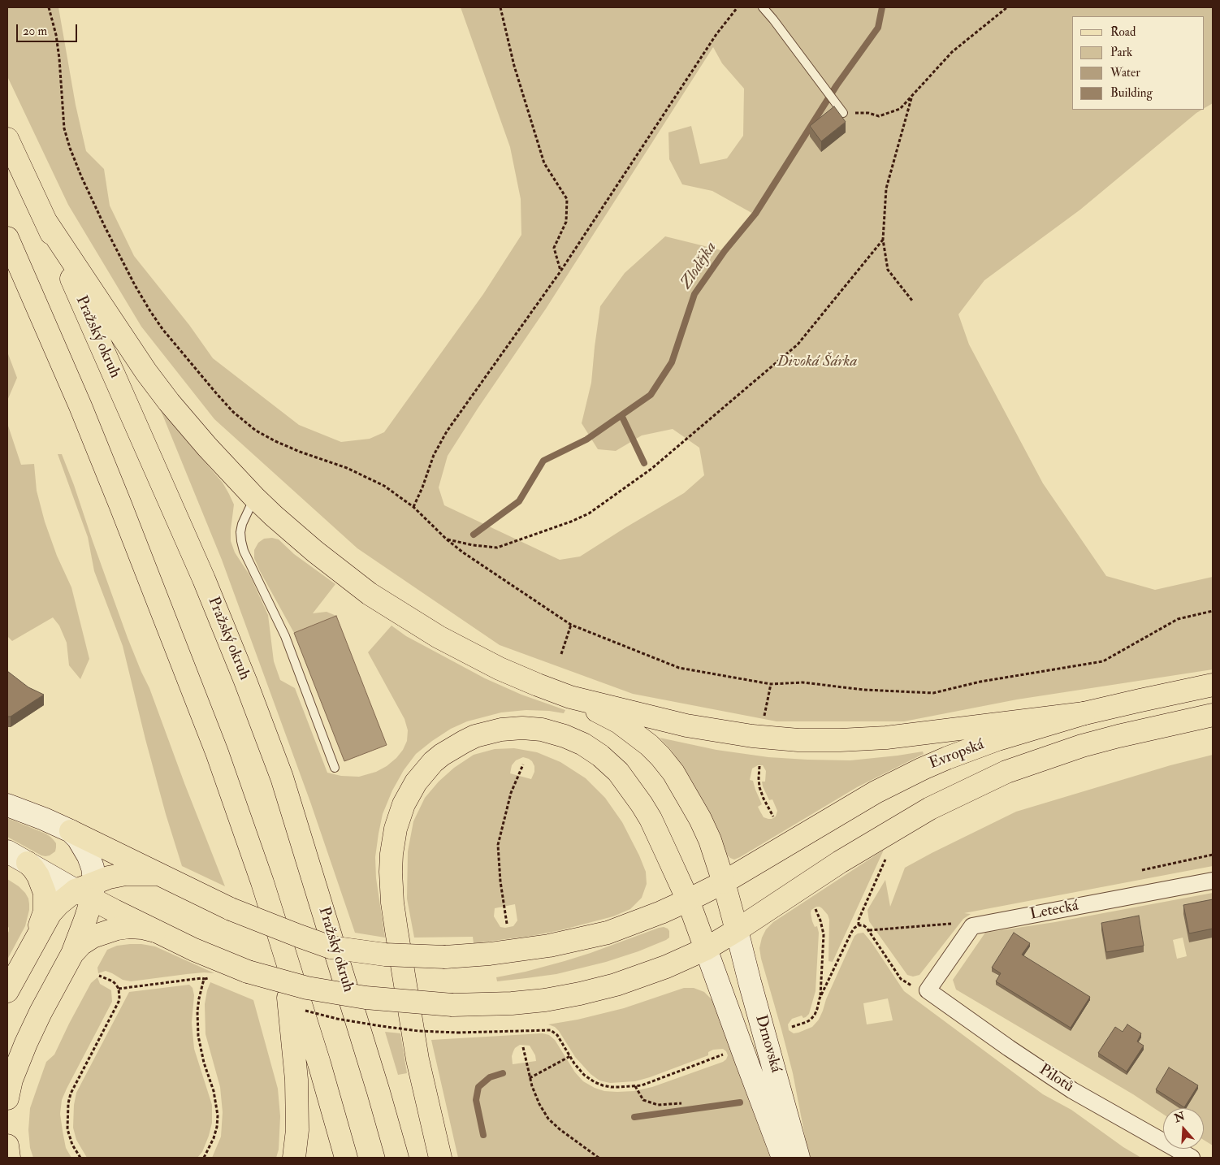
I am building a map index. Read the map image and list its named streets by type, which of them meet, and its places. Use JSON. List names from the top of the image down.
{
  "streets": {
    "main road": ["Pražský okruh", "Evropská", "Drnovská"],
    "street": ["Letecká", "Pilotů"]
  },
  "water": ["Zlodějka"],
  "parks": ["Divoká Šárka"],
  "legend": [
    "Road",
    "Park",
    "Water",
    "Building"
  ],
  "scale_bar": "20 m",
  "north": "top"
}
